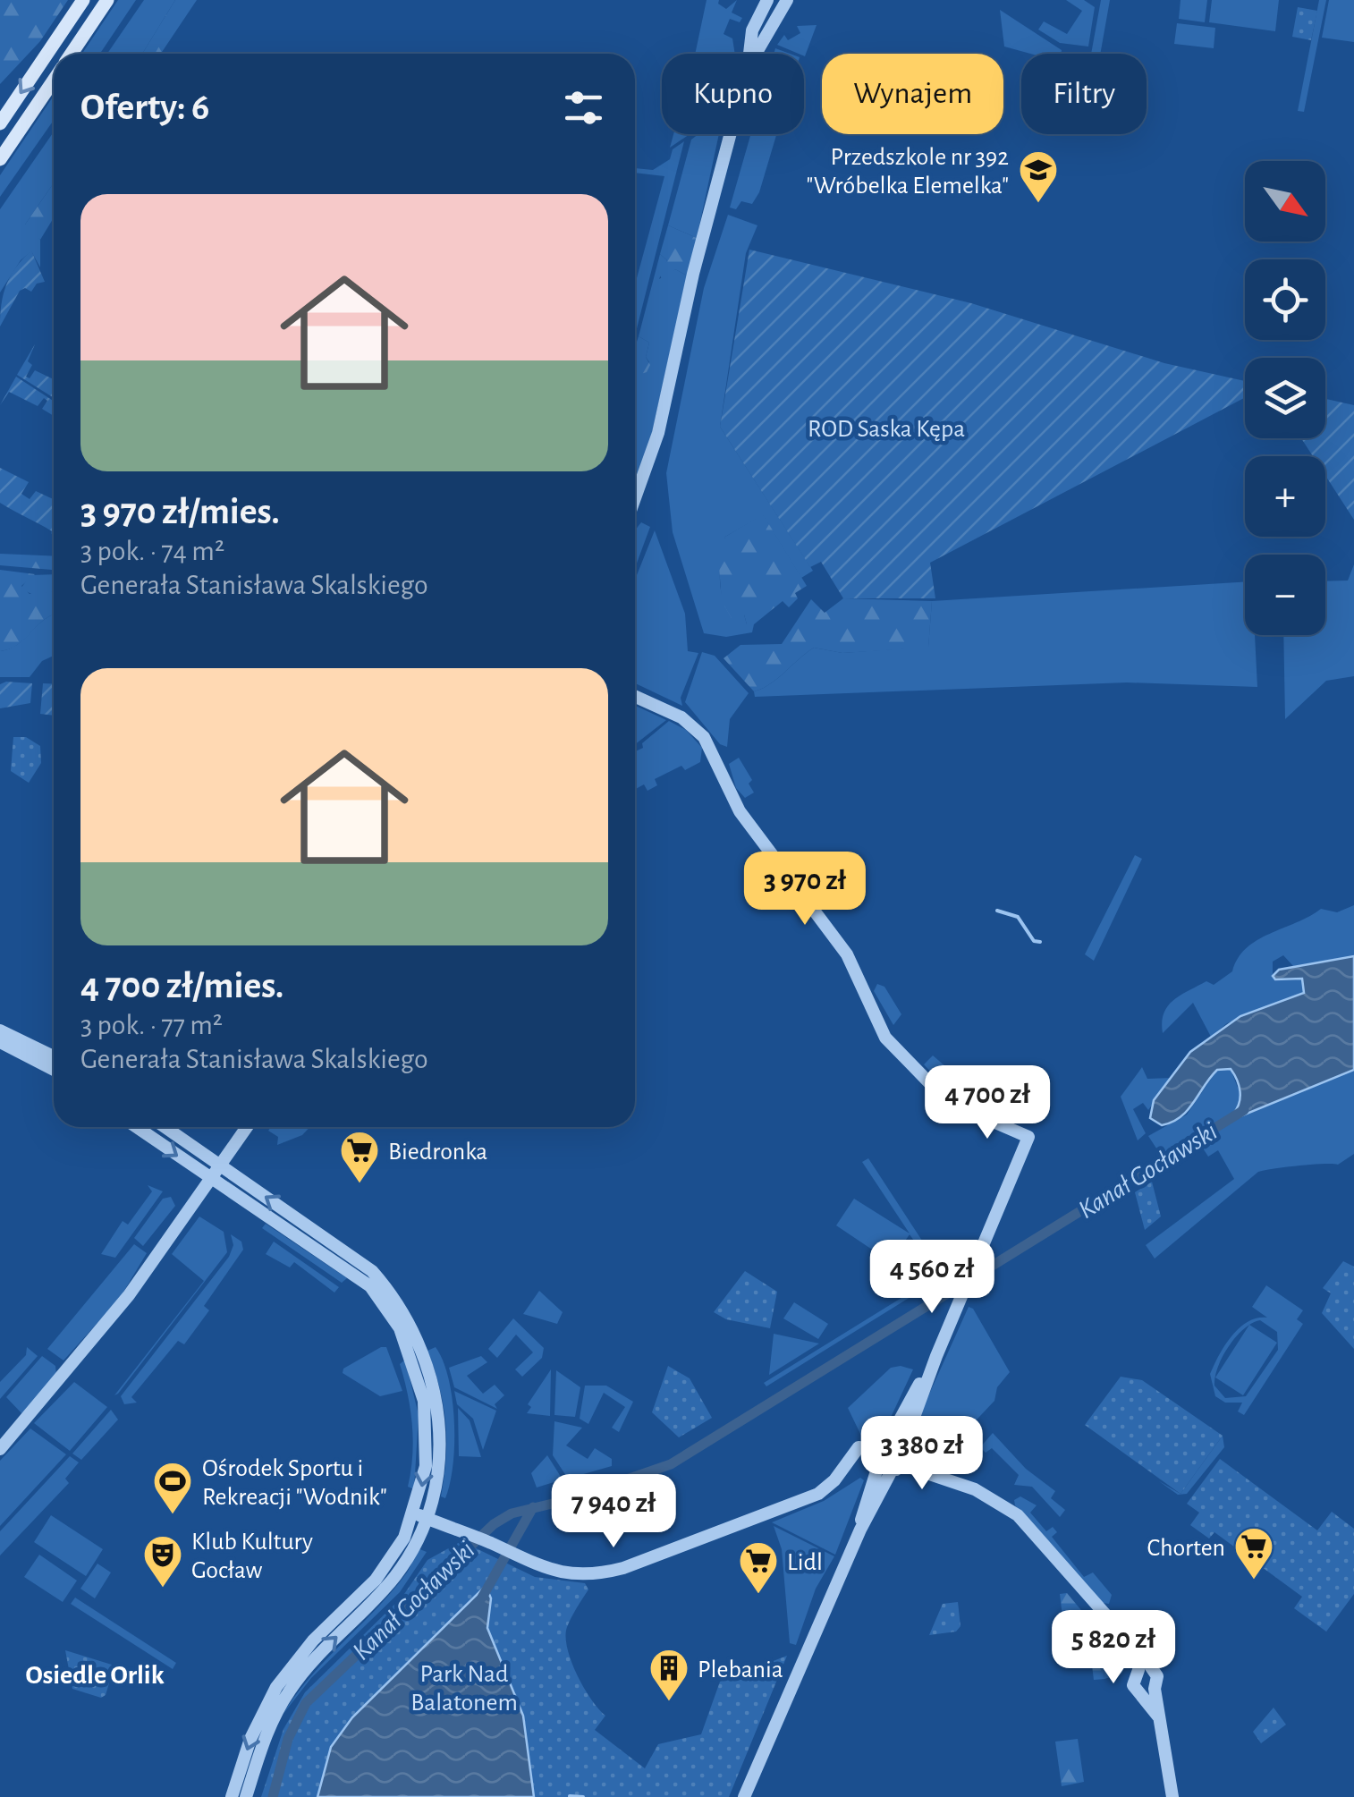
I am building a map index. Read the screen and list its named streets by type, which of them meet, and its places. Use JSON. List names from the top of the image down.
{
  "districts": ["Osiedle Orlik"],
  "water": ["Kanał Gocławski"],
  "parks": ["ROD Saska Kępa", "Park Nad Balatonem"],
  "places": {
    "school or university": ["Przedszkole nr 392 \"Wróbelka Elemelka\""],
    "supermarket": ["Biedronka", "Chorten", "Lidl"],
    "sports": ["Ośrodek Sportu i Rekreacji \"Wodnik\""],
    "theatre": ["Klub Kultury Gocław"],
    "building": ["Plebania"]
  },
  "north": "bottom right",
  "page": {
    "chip": ["Kupno", "Wynajem", "Filtry"],
    "heading": "Oferty: 6",
    "map_buttons": ["+", "−"],
    "list": [
      {
        "name": "3 970 zł/mies.",
        "note": "3 pok. · 74 m² · Generała Stanisława Skalskiego"
      },
      {
        "name": "4 700 zł/mies.",
        "note": "3 pok. · 77 m² · Generała Stanisława Skalskiego"
      }
    ],
    "price": [
      "3 970 zł",
      "4 700 zł",
      "4 560 zł",
      "3 380 zł",
      "7 940 zł",
      "5 820 zł"
    ]
  }
}
